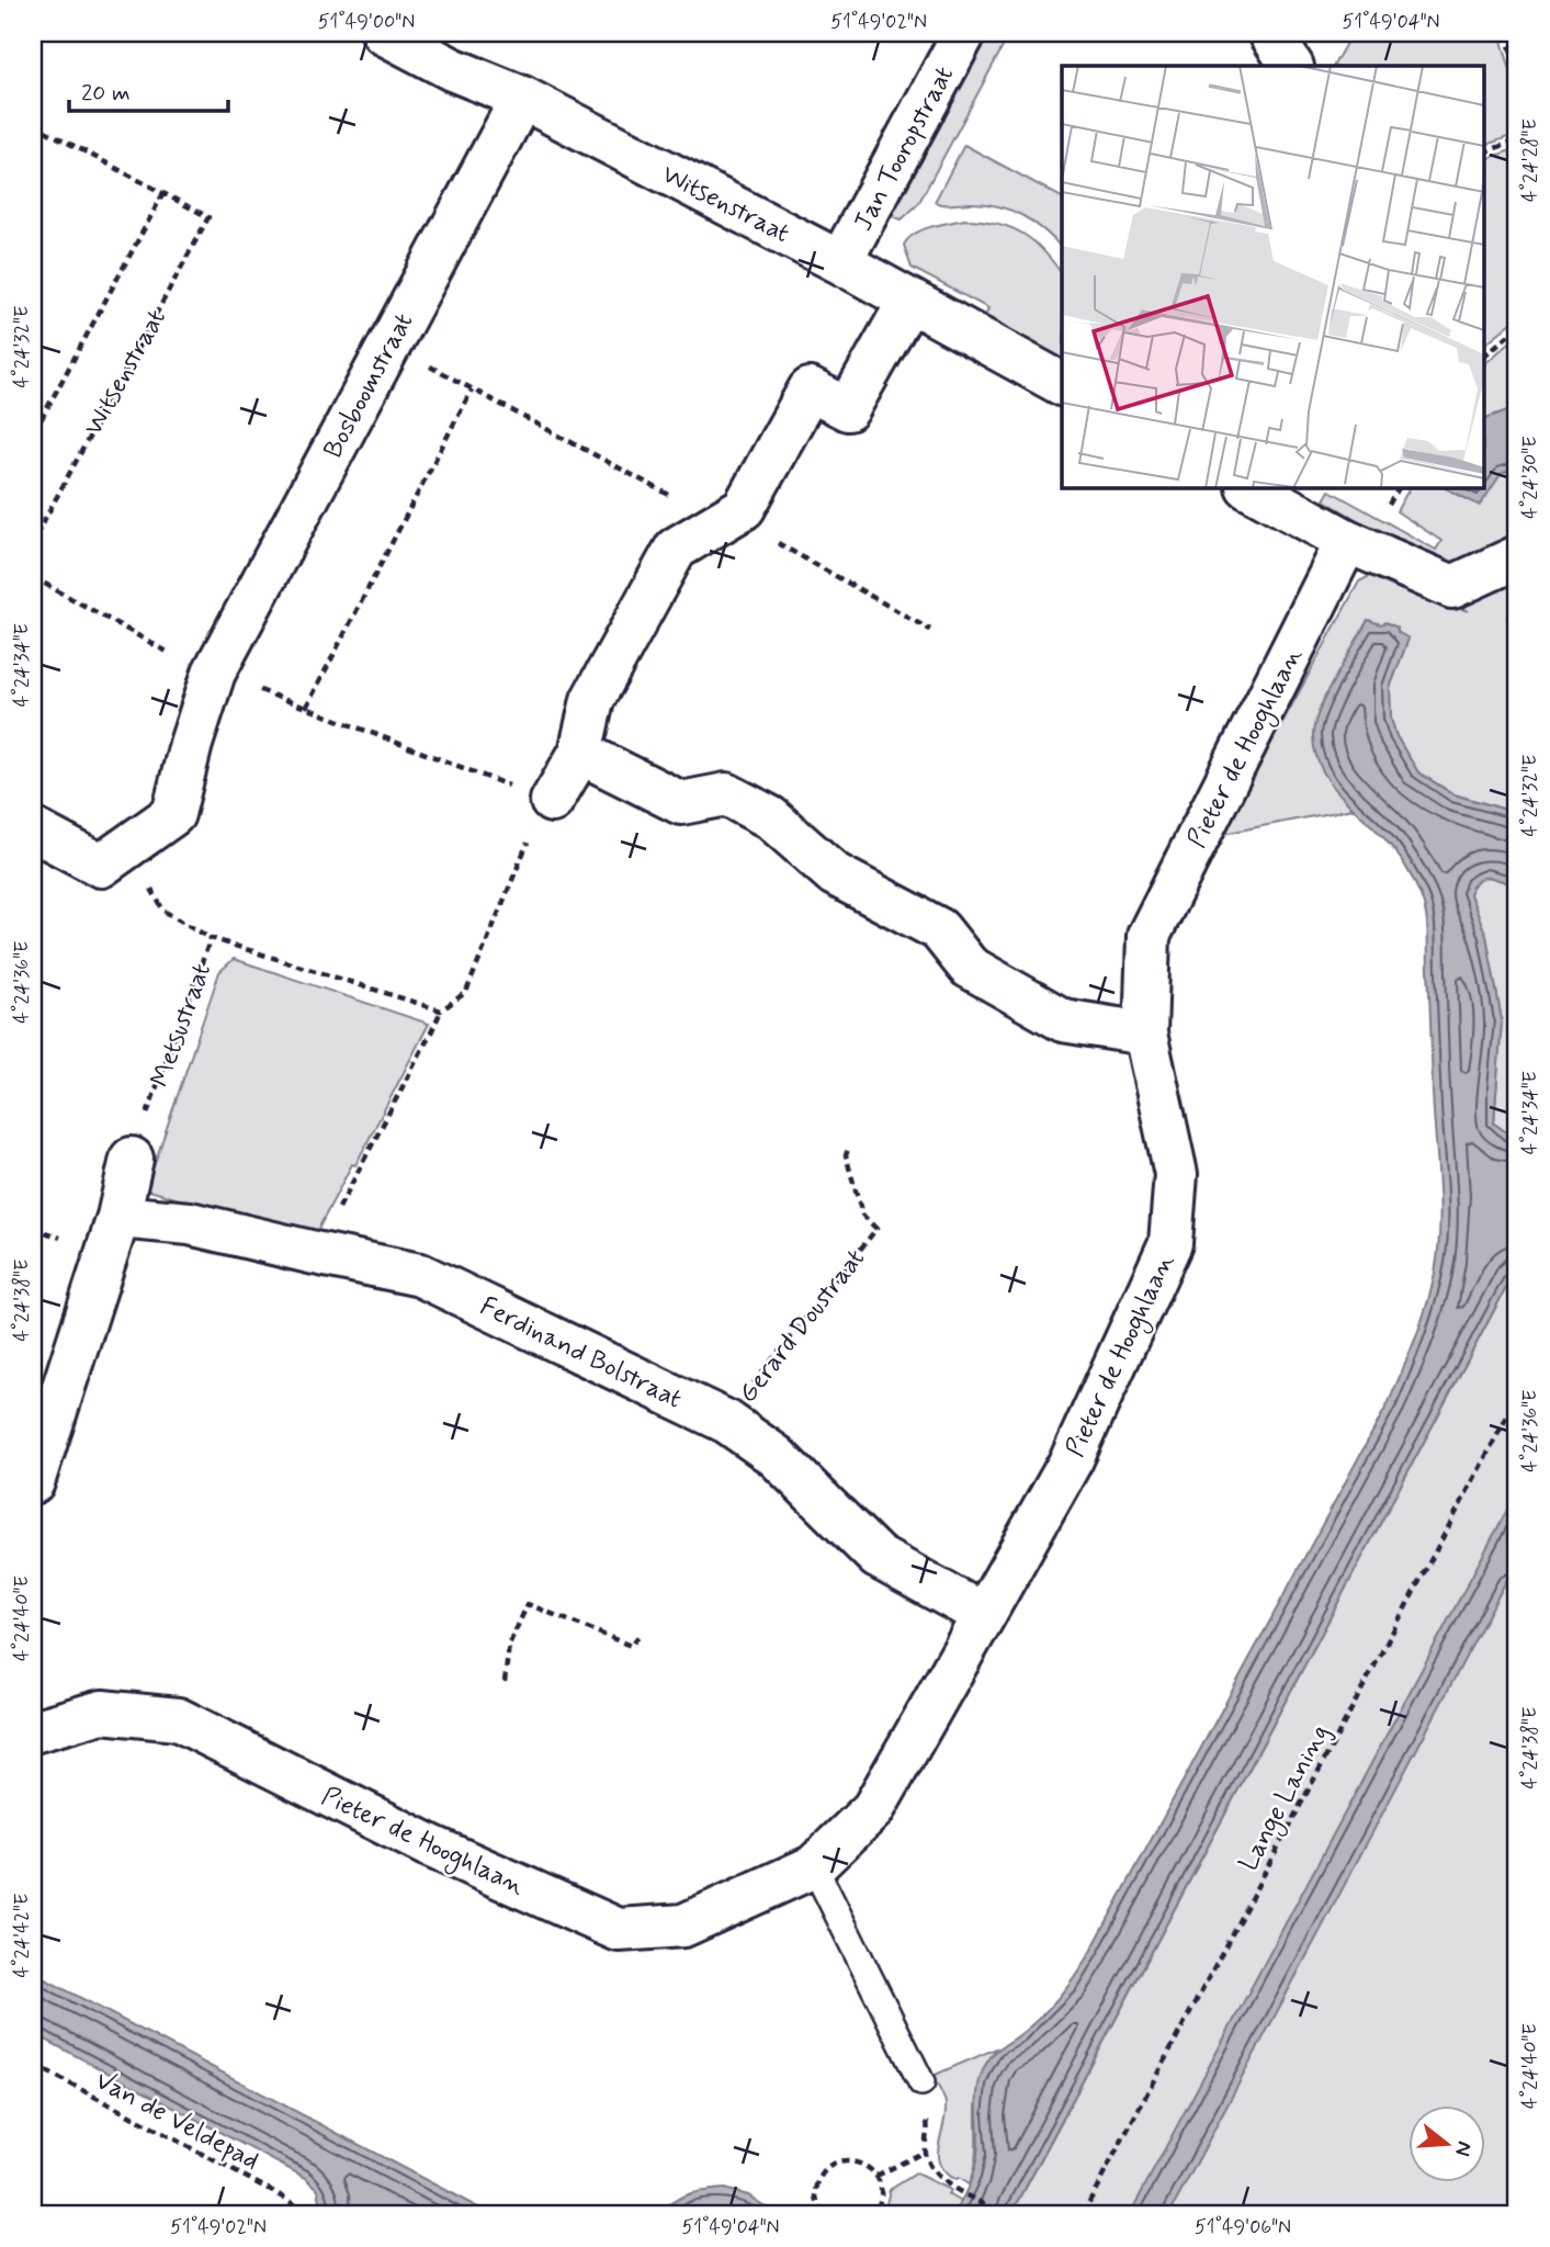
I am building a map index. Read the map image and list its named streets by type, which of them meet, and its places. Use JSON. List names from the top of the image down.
{
  "streets": {
    "street": [
      "Jan Tooropstraat",
      "Witsenstraat",
      "Bosboomstraat",
      "Pieter de Hooghlaan",
      "Ferdinand Bolstraat"
    ],
    "path": [
      "Metsustraat",
      "Gerard Doustraat",
      "Lange Laning",
      "Van de Veldepad"
    ]
  },
  "crossings": [
    ["Jan Tooropstraat", "Witsenstraat"],
    ["Witsenstraat", "Bosboomstraat"],
    ["Pieter de Hooghlaan", "Ferdinand Bolstraat"],
    ["Gerard Doustraat", "Ferdinand Bolstraat"]
  ],
  "scale_bar": "20 m",
  "north": "right",
  "coordinates": [
    "51°49'00\"N",
    "51°49'02\"N",
    "51°49'04\"N",
    "4°24'28\"E",
    "4°24'32\"E",
    "4°24'30\"E",
    "4°24'34\"E",
    "4°24'36\"E",
    "4°24'38\"E",
    "4°24'40\"E",
    "4°24'42\"E",
    "51°49'06\"N"
  ]
}
